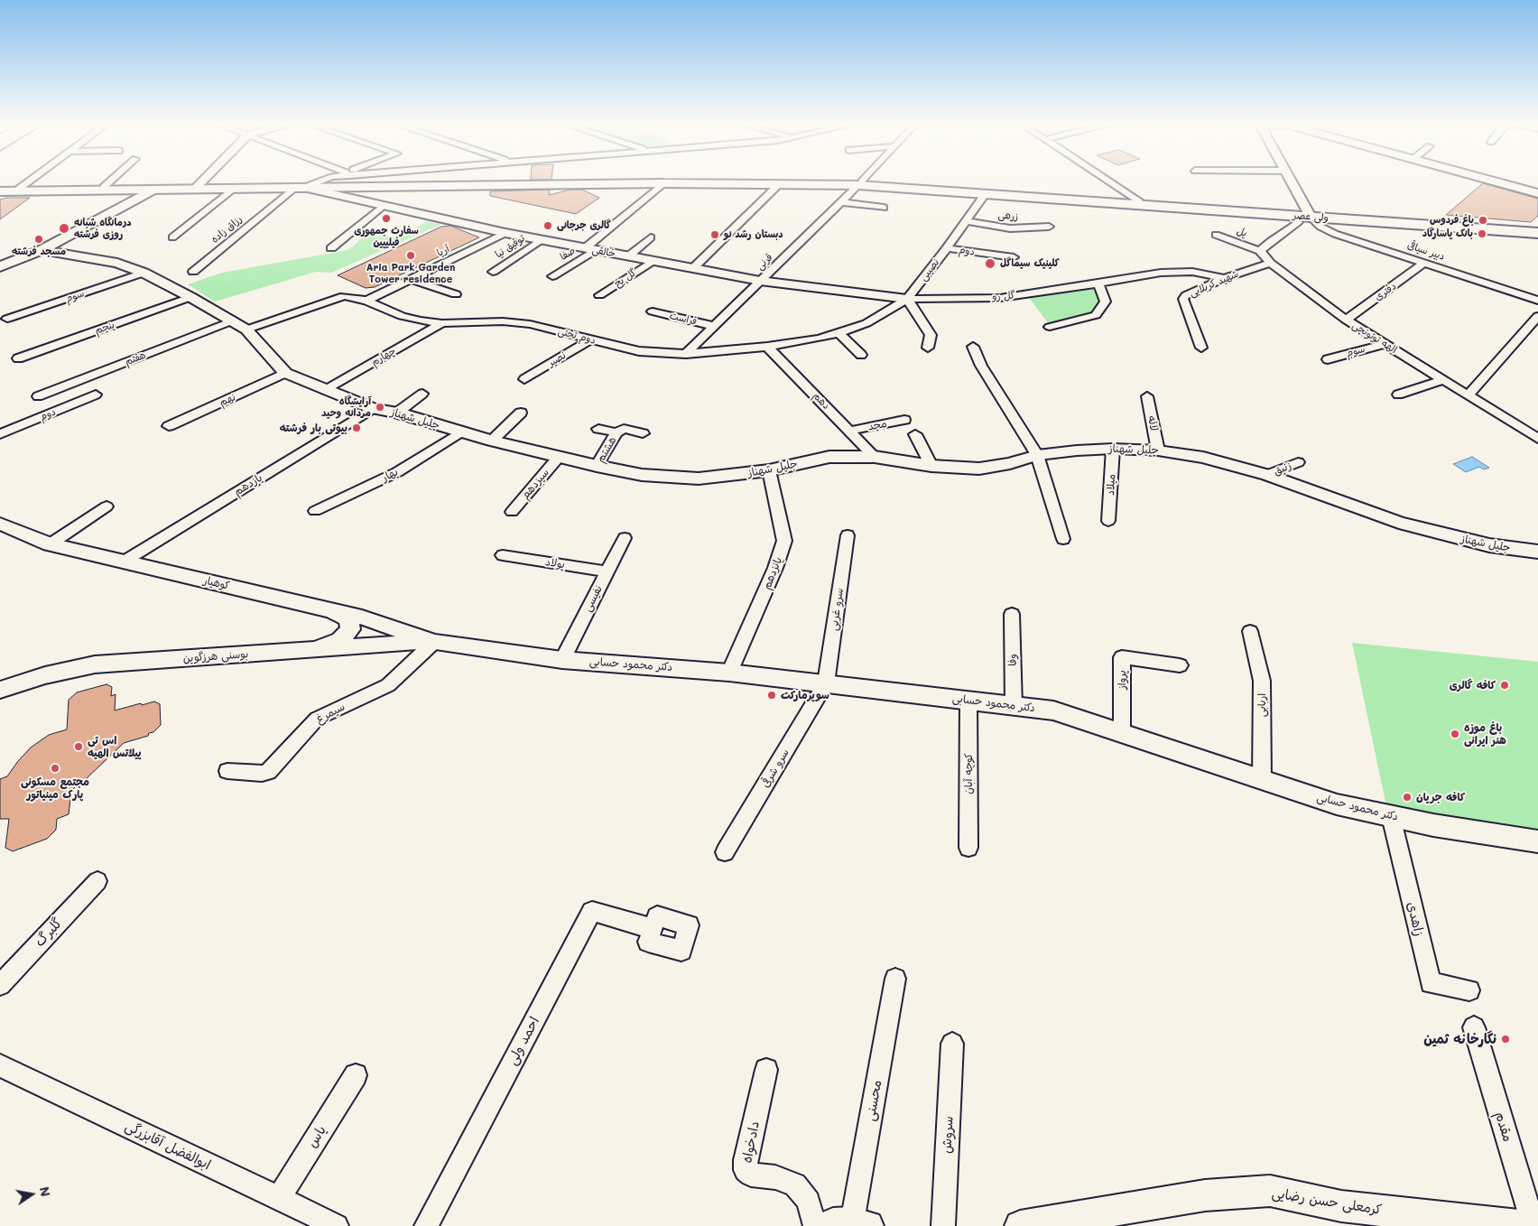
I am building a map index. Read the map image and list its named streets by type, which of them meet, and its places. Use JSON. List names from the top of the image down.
{
  "streets": {
    "main road": ["ولی عصر"],
    "street": [
      "زرهی",
      "رزاق زاده",
      "پل",
      "توفیق نیا",
      "آریا",
      "دوم",
      "دبیر سیاقی",
      "خالقی",
      "صفا",
      "قرنی",
      "نصیبی",
      "گل یخ",
      "شهید کربلایی",
      "دفتری",
      "سوم",
      "گل رو",
      "فراست",
      "پنجم",
      "دوم تختی",
      "الهه توتونچی",
      "چهارم",
      "هفتم",
      "نصیر",
      "نهم",
      "دهم",
      "جلیل شهناز",
      "لاله",
      "مجد",
      "هشتم",
      "زنبق",
      "بهار",
      "سیزدهم",
      "یازدهم",
      "میلاد",
      "پولاد",
      "پانزدهم",
      "کوهیار",
      "نفیسی",
      "سرو غربی",
      "بوسنی هرزگوین",
      "وفا",
      "دکتر محمود حسابی",
      "پرواز",
      "اربابی",
      "سیمرغ",
      "سرو شرقی",
      "کوچه آبان",
      "زاهدی",
      "گلبرگ",
      "احمد ولی",
      "محسنی",
      "مقدم",
      "سروش",
      "یاس",
      "دادخواه",
      "ابوالفضل آقابزرگی",
      "کرمعلی حسن رضایی"
    ]
  },
  "crossings": [
    ["زرهی", "نصیبی"],
    ["ولی عصر", "رزاق زاده"],
    ["ولی عصر", "دبیر سیاقی"],
    ["ولی عصر", "خالقی"],
    ["ولی عصر", "صفا"],
    ["ولی عصر", "قرنی"],
    ["ولی عصر", "نصیبی"],
    ["رزاق زاده", "خالقی"],
    ["پل", "الهه توتونچی"],
    ["توفیق نیا", "خالقی"],
    ["آریا", "خالقی"],
    ["آریا", "دوم تختی"],
    ["دوم", "نصیبی"],
    ["دبیر سیاقی", "دفتری"],
    ["خالقی", "صفا"],
    ["خالقی", "قرنی"],
    ["خالقی", "نصیبی"],
    ["خالقی", "گل یخ"],
    ["خالقی", "گل رو"],
    ["خالقی", "دوم تختی"],
    ["قرنی", "فراست"],
    ["قرنی", "دوم تختی"],
    ["نصیبی", "گل رو"],
    ["نصیبی", "دوم تختی"],
    ["شهید کربلایی", "گل رو"],
    ["شهید کربلایی", "الهه توتونچی"],
    ["دفتری", "الهه توتونچی"],
    ["سوم", "الهه توتونچی"],
    ["سوم", "جلیل شهناز"],
    ["گل رو", "دوم تختی"],
    ["پنجم", "جلیل شهناز"],
    ["دوم تختی", "چهارم"],
    ["دوم تختی", "هفتم"],
    ["دوم تختی", "نصیر"],
    ["دوم تختی", "دهم"],
    ["دوم تختی", "جلیل شهناز"],
    ["چهارم", "جلیل شهناز"],
    ["هفتم", "جلیل شهناز"],
    ["نهم", "جلیل شهناز"],
    ["دهم", "جلیل شهناز"],
    ["دهم", "مجد"],
    ["جلیل شهناز", "لاله"],
    ["جلیل شهناز", "هشتم"],
    ["جلیل شهناز", "زنبق"],
    ["جلیل شهناز", "بهار"],
    ["جلیل شهناز", "سیزدهم"],
    ["جلیل شهناز", "یازدهم"],
    ["جلیل شهناز", "میلاد"],
    ["جلیل شهناز", "پانزدهم"],
    ["یازدهم", "کوهیار"],
    ["پولاد", "نفیسی"],
    ["پانزدهم", "دکتر محمود حسابی"],
    ["کوهیار", "بوسنی هرزگوین"],
    ["کوهیار", "دکتر محمود حسابی"],
    ["کوهیار", "سیمرغ"],
    ["نفیسی", "دکتر محمود حسابی"],
    ["سرو غربی", "دکتر محمود حسابی"],
    ["سرو غربی", "سرو شرقی"],
    ["بوسنی هرزگوین", "دکتر محمود حسابی"],
    ["بوسنی هرزگوین", "سیمرغ"],
    ["وفا", "دکتر محمود حسابی"],
    ["دکتر محمود حسابی", "پرواز"],
    ["دکتر محمود حسابی", "اربابی"],
    ["دکتر محمود حسابی", "سیمرغ"],
    ["دکتر محمود حسابی", "سرو شرقی"],
    ["دکتر محمود حسابی", "کوچه آبان"],
    ["دکتر محمود حسابی", "زاهدی"],
    ["مقدم", "کرمعلی حسن رضایی"],
    ["یاس", "ابوالفضل آقابزرگی"]
  ],
  "places": [
    "سفارت جمهوری فیلیپین",
    "باغ فردوس",
    "گالری جرجانی",
    "درمانگاه شبانه روزی فرشته",
    "بانک پاسارگاد",
    "دبستان رشد نو",
    "مسجد فرشته",
    "Aria Park Garden Tower residence",
    "کلینیک سیماگل",
    "آرایشگاه مردانه وحید",
    "بیوتی بار فرشته",
    "کافه گالری",
    "سوپرمارکت",
    "باغ موزه هنر ایرانی",
    "اس تی پیلاتس الهیه",
    "مجتمع مسکونی پارک مینیاتور",
    "کافه جریان",
    "نگارخانه ثمین"
  ],
  "north": "right"
}
